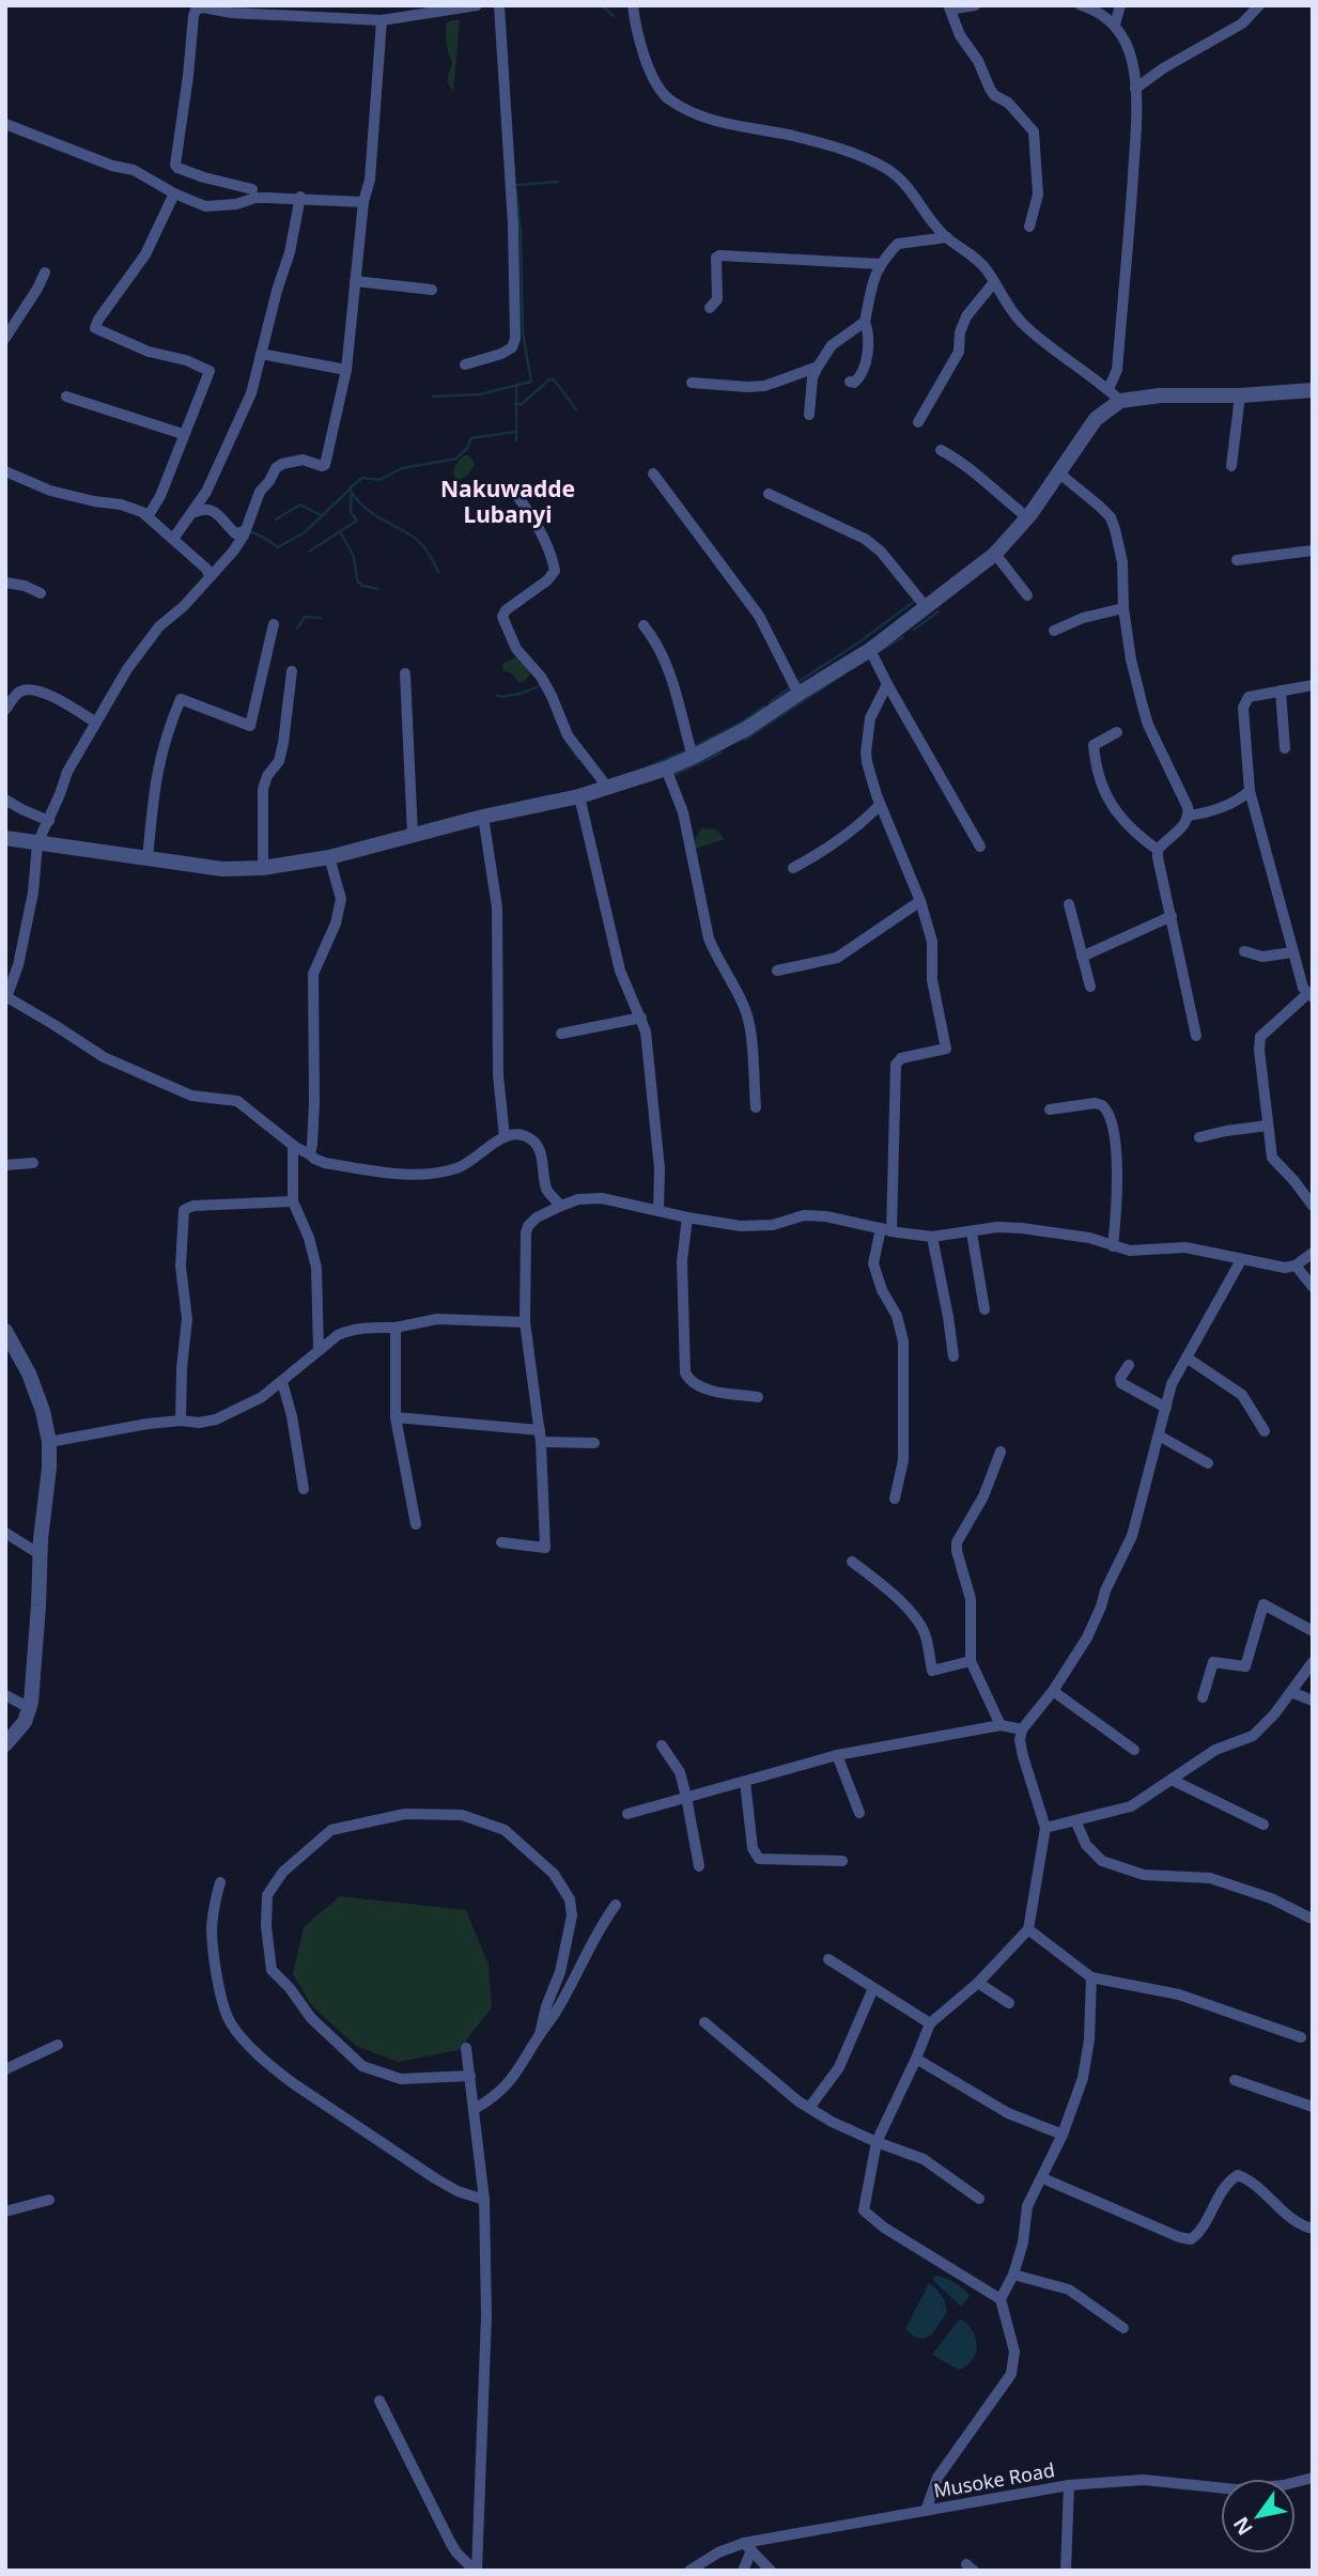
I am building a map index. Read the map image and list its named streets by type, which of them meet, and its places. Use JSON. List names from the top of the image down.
{
  "streets": {
    "street": ["Musoke Road"]
  },
  "districts": ["Nakuwadde Lubanyi"],
  "north": "bottom left"
}
